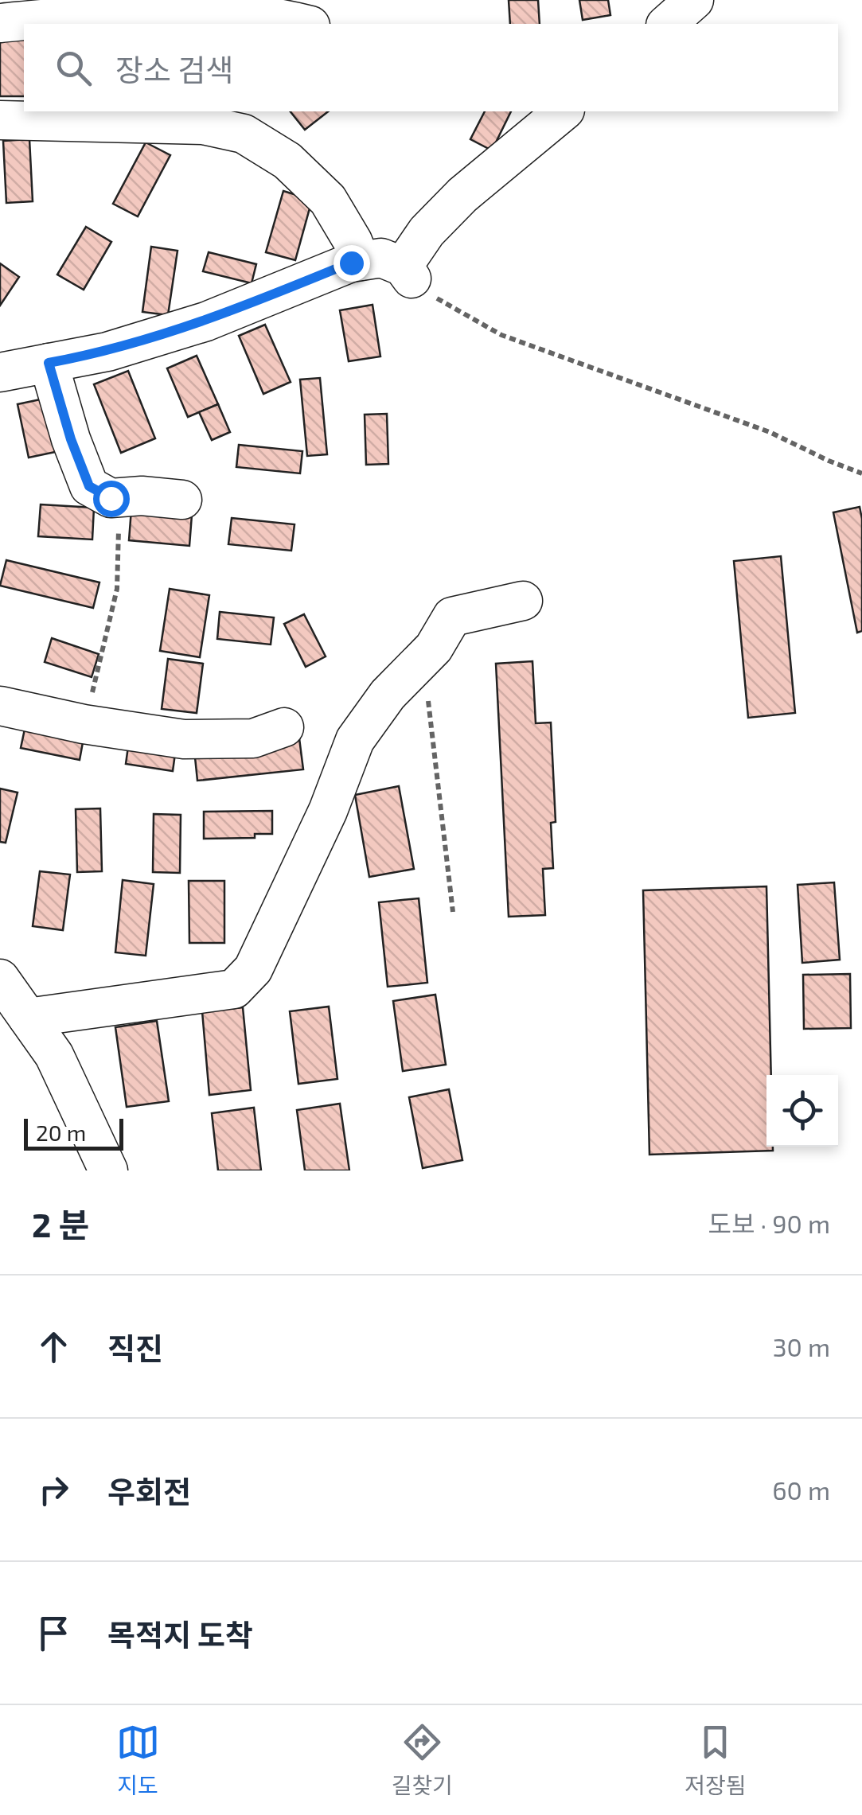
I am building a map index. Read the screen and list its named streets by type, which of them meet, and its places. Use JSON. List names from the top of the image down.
{
  "scale_bar": "20 m",
  "page": {
    "search": "장소 검색",
    "scale": "20 m",
    "heading": ["2 분", "도보 · 90 m"],
    "list": [
      ["직진", "30 m"],
      ["우회전", "60 m"],
      "목적지 도착"
    ],
    "nav": ["지도", "길찾기", "저장됨"]
  }
}
